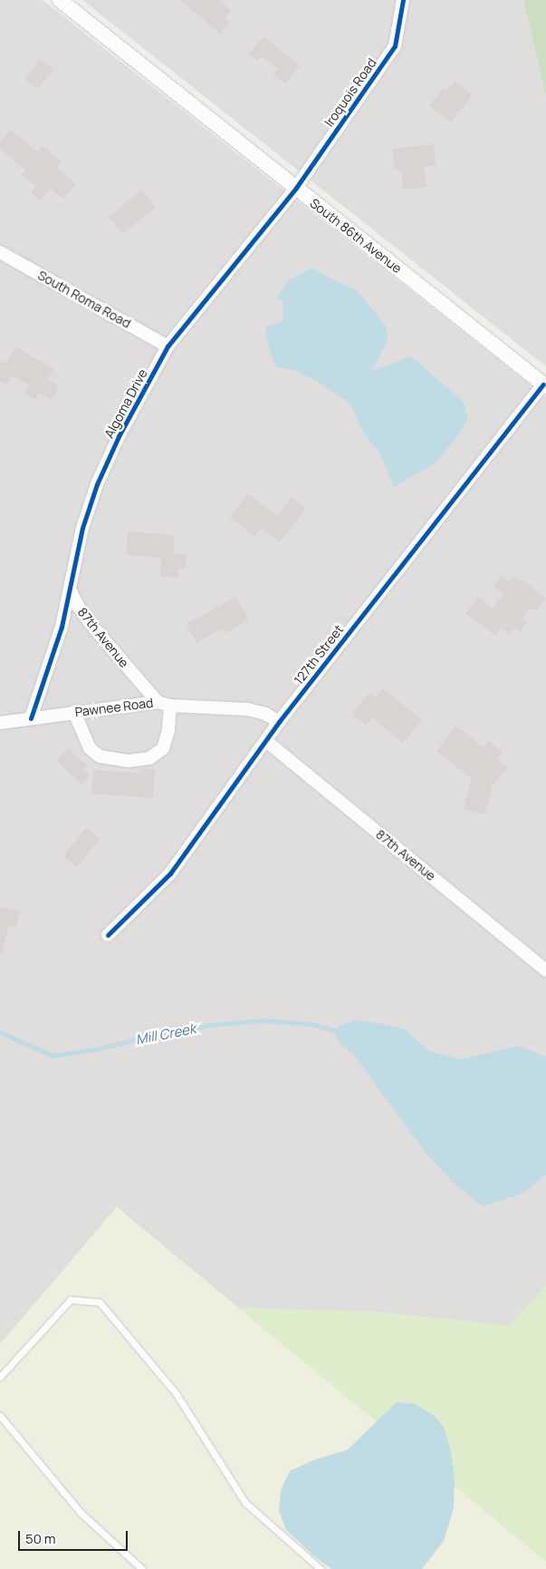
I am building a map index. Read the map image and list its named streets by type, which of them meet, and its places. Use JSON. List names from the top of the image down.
{
  "streets": {
    "street": [
      "Iroquois Road",
      "South 86th Avenue",
      "South Roma Road",
      "Algoma Drive",
      "87th Avenue",
      "127th Street",
      "Pawnee Road"
    ]
  },
  "crossings": [
    ["Iroquois Road", "South 86th Avenue"],
    ["Iroquois Road", "Algoma Drive"],
    ["South 86th Avenue", "Algoma Drive"],
    ["South 86th Avenue", "127th Street"],
    ["South Roma Road", "Algoma Drive"],
    ["Algoma Drive", "87th Avenue"],
    ["Algoma Drive", "Pawnee Road"],
    ["87th Avenue", "127th Street"],
    ["87th Avenue", "Pawnee Road"],
    ["127th Street", "Pawnee Road"]
  ],
  "water": ["Mill Creek"],
  "scale_bar": "50 m"
}
